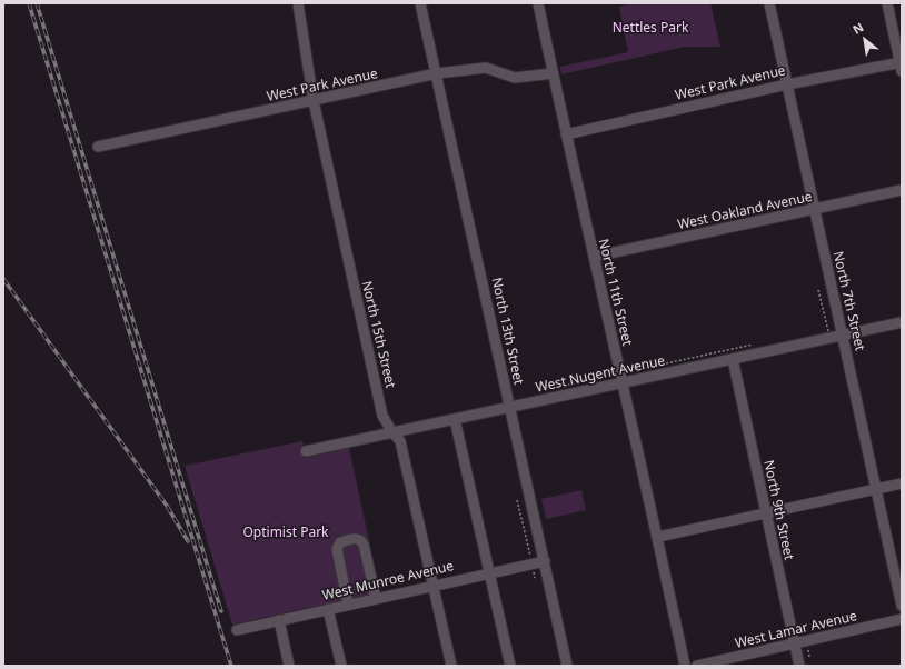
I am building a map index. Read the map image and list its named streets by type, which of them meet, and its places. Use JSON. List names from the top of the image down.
{
  "streets": {
    "street": [
      "West Park Avenue",
      "West Oakland Avenue",
      "North 11th Street",
      "North 7th Street",
      "North 13th Street",
      "North 15th Street",
      "West Nugent Avenue",
      "North 9th Street",
      "West Munroe Avenue",
      "West Lamar Avenue"
    ]
  },
  "crossings": [
    ["West Park Avenue", "North 11th Street"],
    ["West Park Avenue", "North 7th Street"],
    ["West Park Avenue", "North 13th Street"],
    ["West Park Avenue", "North 15th Street"],
    ["West Oakland Avenue", "North 11th Street"],
    ["West Oakland Avenue", "North 7th Street"],
    ["North 11th Street", "West Nugent Avenue"],
    ["North 7th Street", "West Nugent Avenue"],
    ["North 13th Street", "West Nugent Avenue"],
    ["North 13th Street", "West Munroe Avenue"],
    ["North 15th Street", "West Nugent Avenue"],
    ["North 15th Street", "West Munroe Avenue"],
    ["West Nugent Avenue", "North 9th Street"],
    ["North 9th Street", "West Lamar Avenue"]
  ],
  "parks": ["Nettles Park", "Optimist Park"],
  "north": "top left"
}
